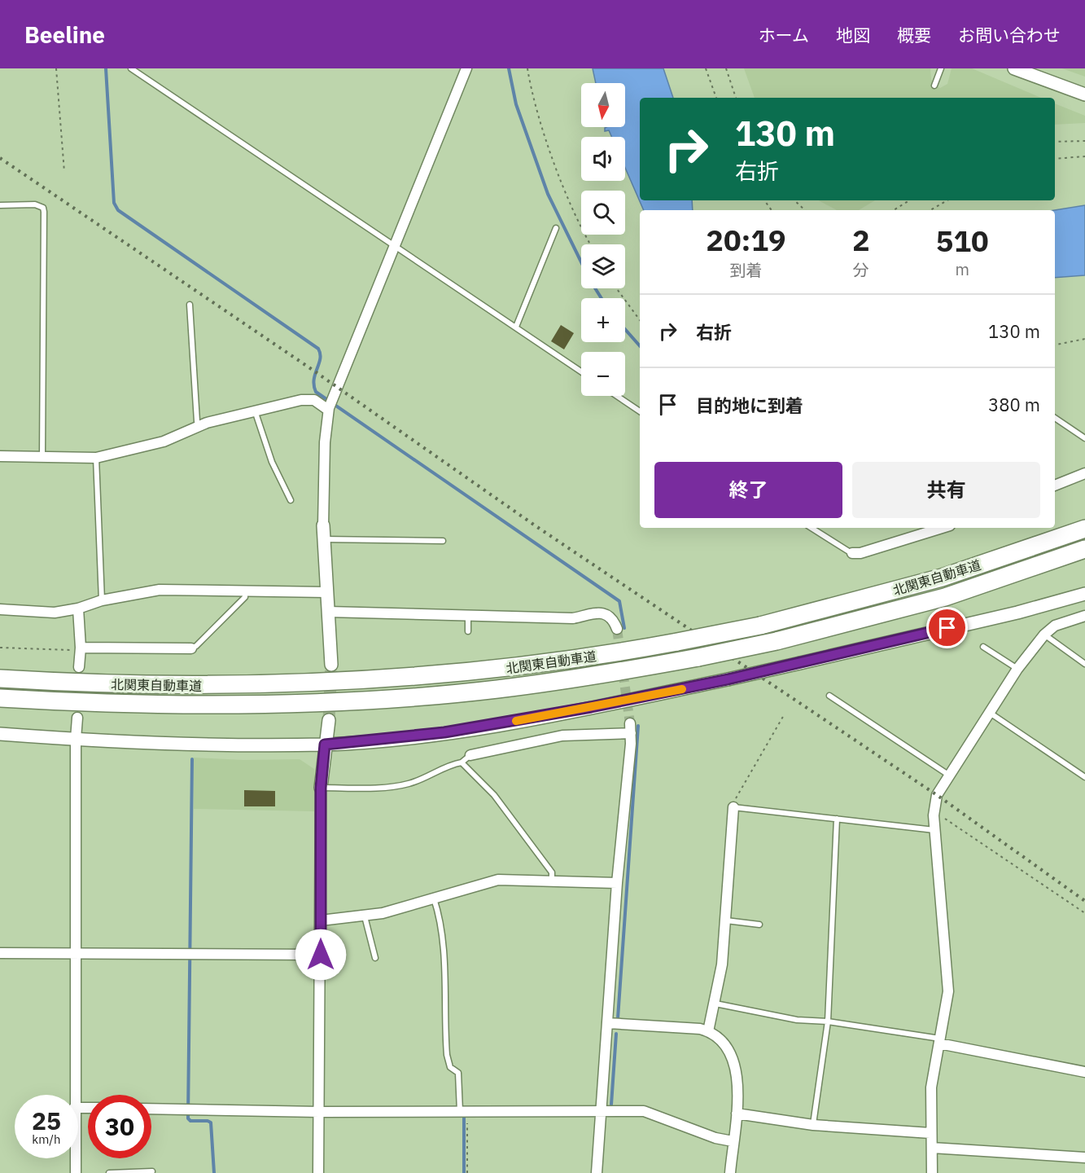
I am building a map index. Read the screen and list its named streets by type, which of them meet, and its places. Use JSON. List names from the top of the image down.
{
  "streets": {
    "highway": ["北関東自動車道"]
  },
  "north": "bottom",
  "page": {
    "header": "Beeline",
    "nav": [
      "ホーム",
      "地図",
      "概要",
      "お問い合わせ"
    ],
    "map_buttons": ["+", "−"],
    "turn": ["130 m", "右折"],
    "eta": [
      "20:19",
      "到着",
      "2",
      "分",
      "510",
      "m"
    ],
    "list": [
      {
        "name": "右折",
        "value": "130 m"
      },
      {
        "name": "目的地に到着",
        "value": "380 m"
      }
    ],
    "buttons": ["終了", "共有"],
    "speed": "25 km/h",
    "limit": "30"
  }
}
